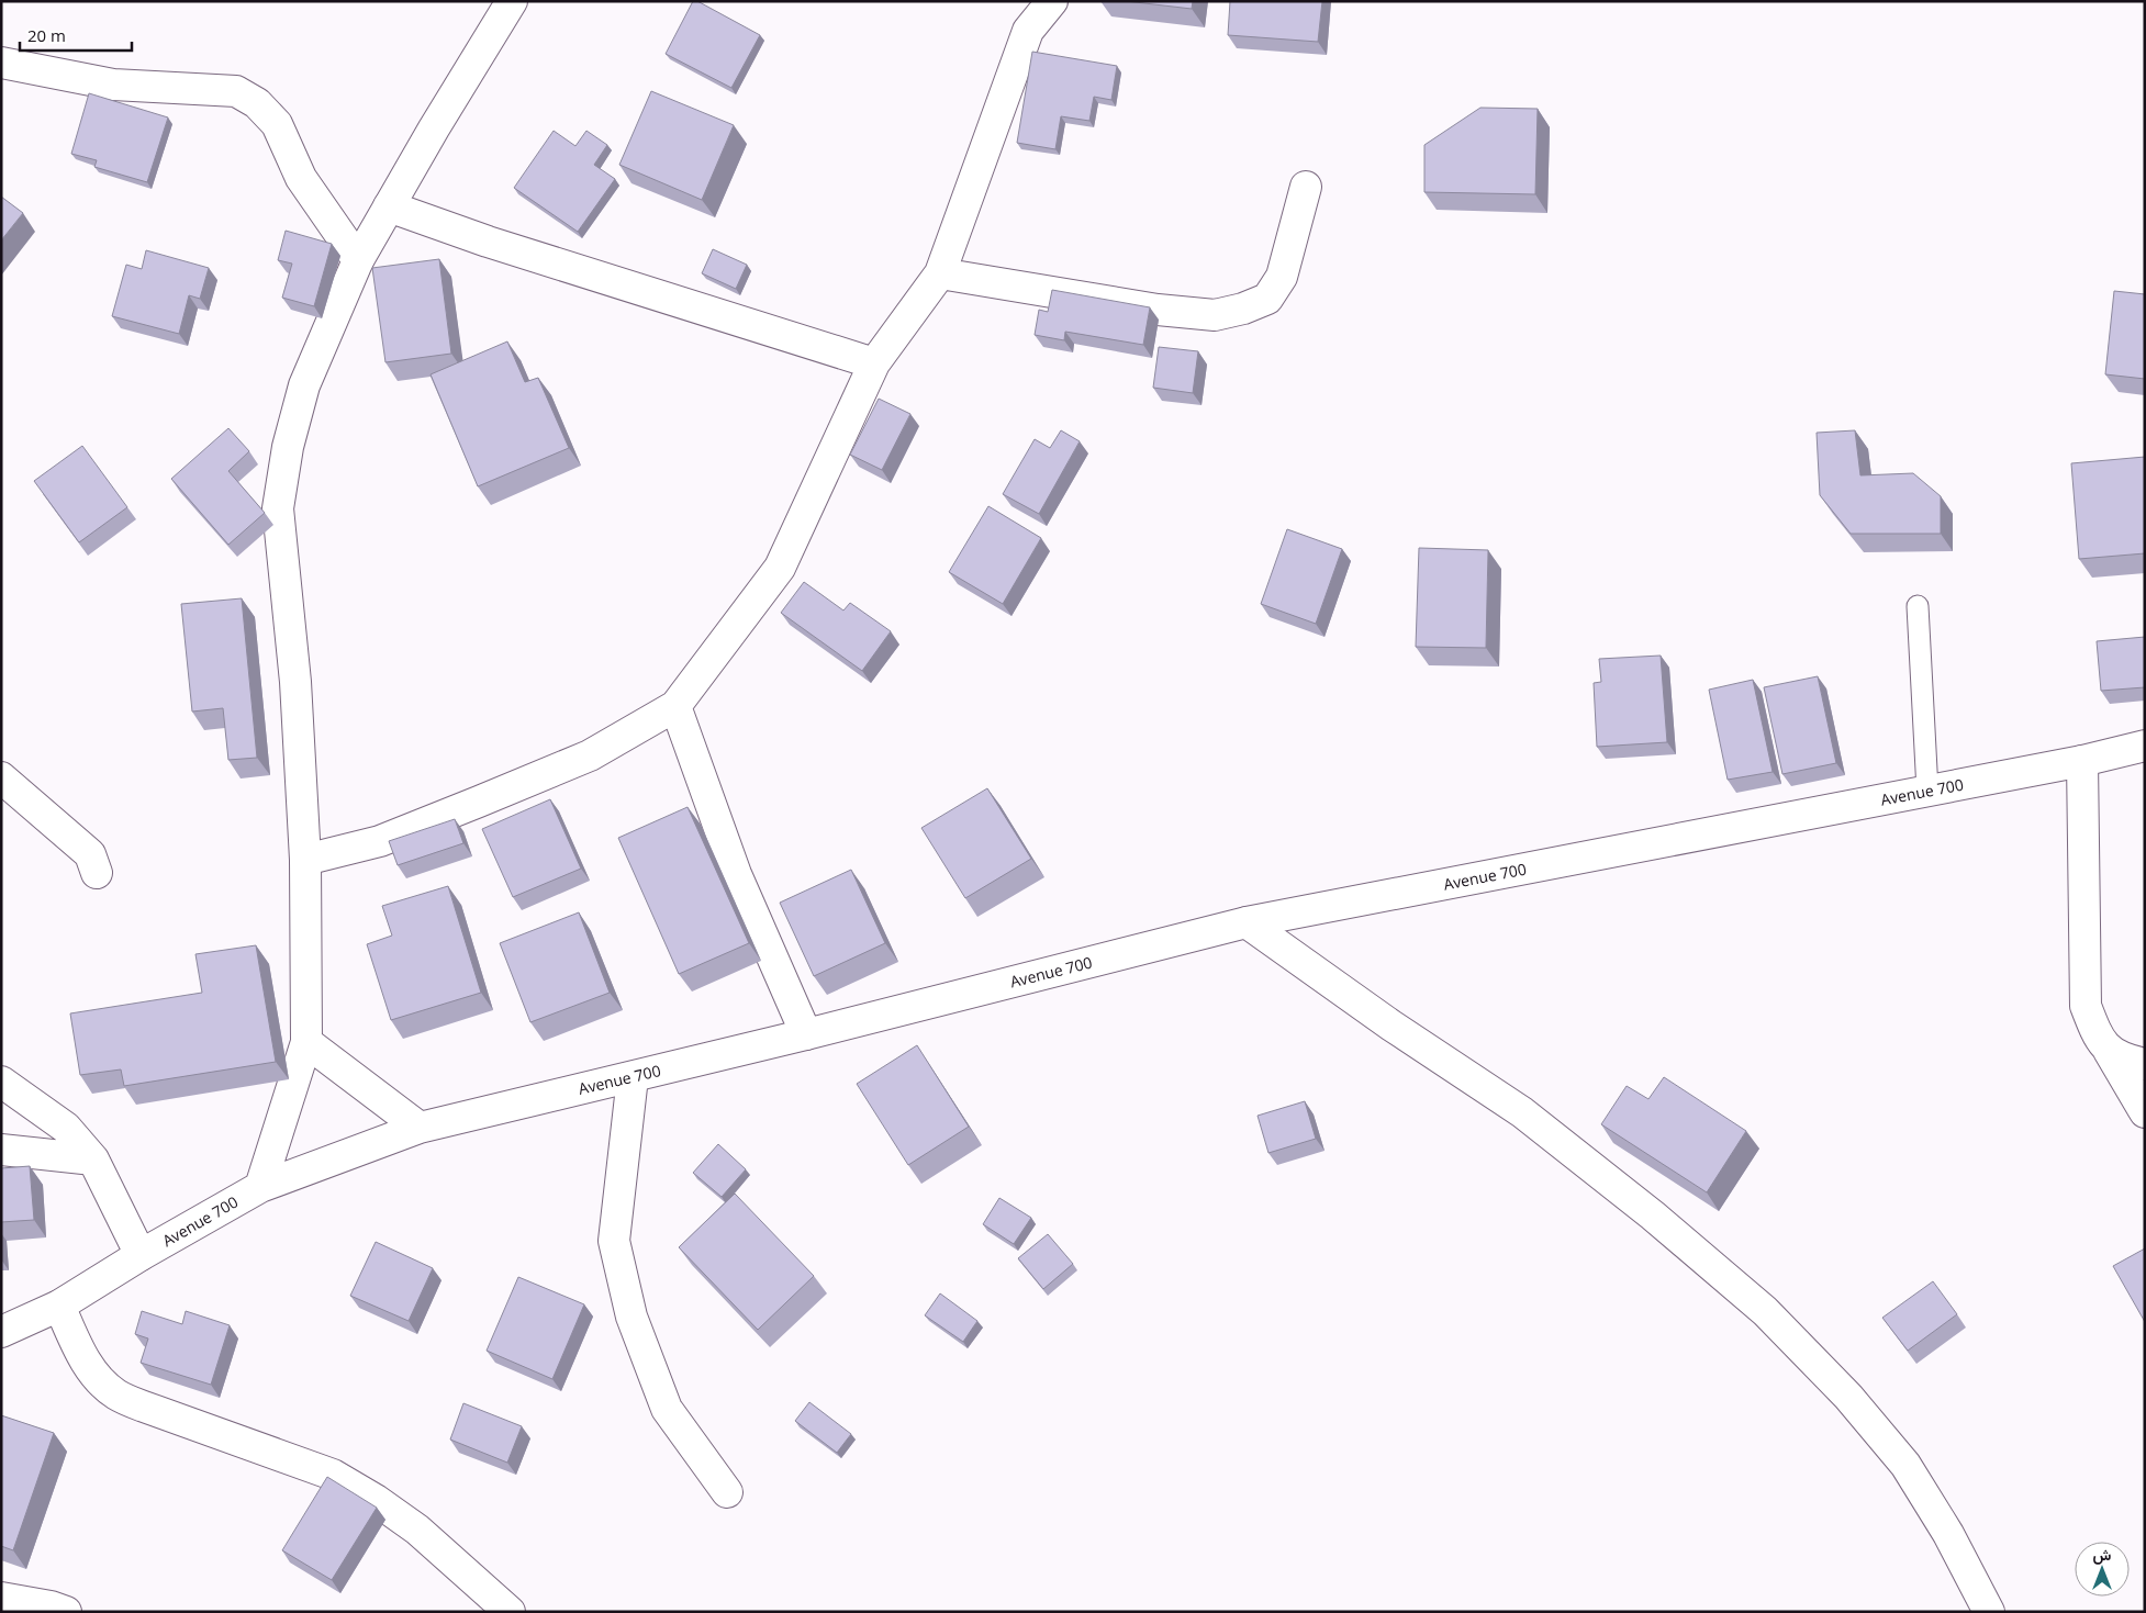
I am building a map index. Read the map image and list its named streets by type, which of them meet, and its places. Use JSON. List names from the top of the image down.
{
  "streets": {
    "street": ["Avenue 700"]
  },
  "scale_bar": "20 m",
  "north": "top"
}
